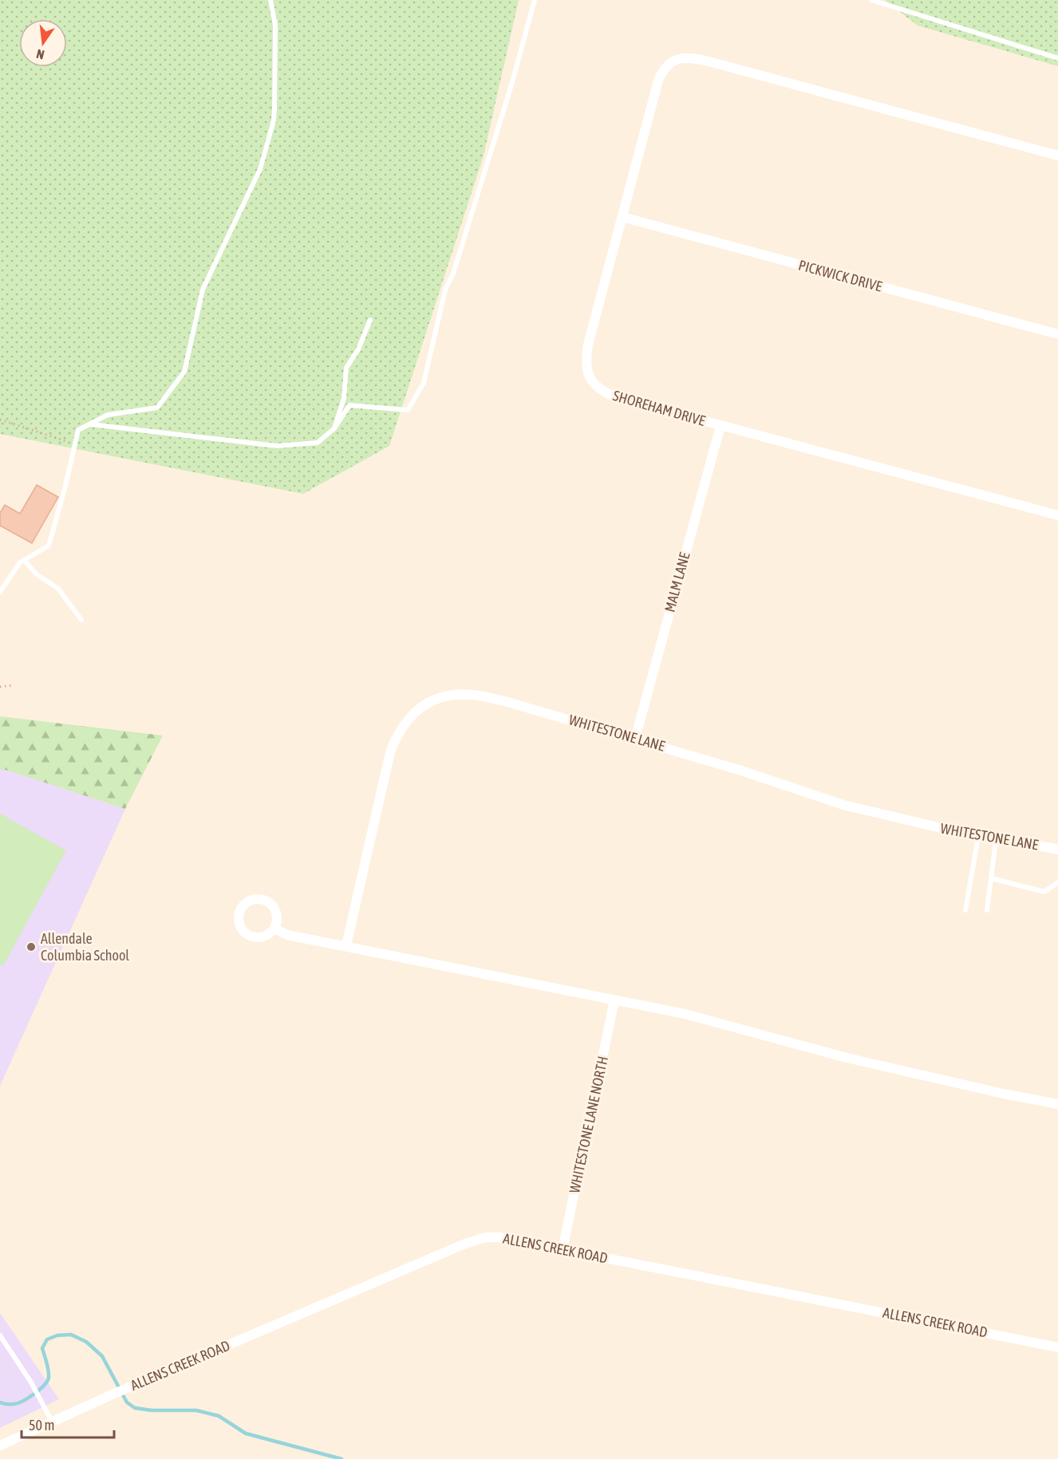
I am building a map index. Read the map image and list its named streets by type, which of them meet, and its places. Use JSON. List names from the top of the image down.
{
  "streets": {
    "street": [
      "PICKWICK DRIVE",
      "SHOREHAM DRIVE",
      "MALM LANE",
      "WHITESTONE LANE",
      "WHITESTONE LANE NORTH",
      "ALLENS CREEK ROAD"
    ]
  },
  "crossings": [
    ["PICKWICK DRIVE", "SHOREHAM DRIVE"],
    ["SHOREHAM DRIVE", "MALM LANE"],
    ["MALM LANE", "WHITESTONE LANE"],
    ["WHITESTONE LANE NORTH", "ALLENS CREEK ROAD"]
  ],
  "places": ["Allendale Columbia School"],
  "scale_bar": "50 m",
  "north": "bottom"
}
